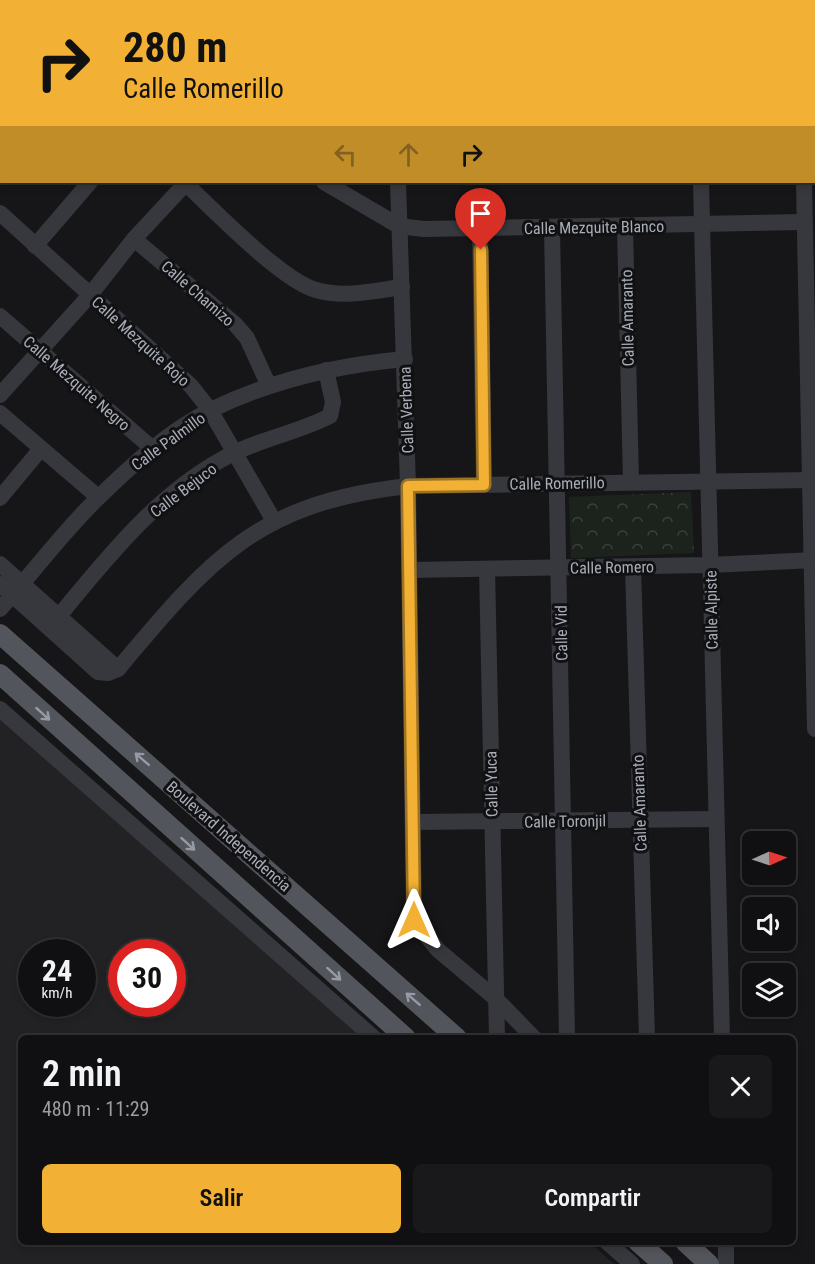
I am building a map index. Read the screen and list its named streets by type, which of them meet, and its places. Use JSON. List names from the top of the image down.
{
  "streets": {
    "main road": ["Boulevard Independencia"],
    "street": [
      "Calle Mezquite Blanco",
      "Calle Chamizo",
      "Calle Amaranto",
      "Calle Mezquite Rojo",
      "Calle Mezquite Negro",
      "Calle Verbena",
      "Calle Palmillo",
      "Calle Romerillo",
      "Calle Bejuco",
      "Calle Romero",
      "Calle Alpiste",
      "Calle Vid",
      "Calle Yuca",
      "Calle Toronjil"
    ]
  },
  "crossings": [
    ["Calle Mezquite Blanco", "Calle Amaranto"],
    ["Calle Mezquite Blanco", "Calle Verbena"],
    ["Calle Mezquite Blanco", "Calle Alpiste"],
    ["Calle Mezquite Blanco", "Calle Vid"],
    ["Calle Chamizo", "Calle Palmillo"],
    ["Calle Amaranto", "Calle Romerillo"],
    ["Calle Amaranto", "Calle Romero"],
    ["Calle Amaranto", "Calle Toronjil"],
    ["Calle Mezquite Rojo", "Calle Palmillo"],
    ["Calle Mezquite Rojo", "Calle Romerillo"],
    ["Calle Mezquite Rojo", "Calle Bejuco"],
    ["Calle Mezquite Negro", "Calle Palmillo"],
    ["Calle Verbena", "Calle Palmillo"],
    ["Calle Verbena", "Calle Romerillo"],
    ["Calle Verbena", "Calle Romero"],
    ["Calle Verbena", "Calle Yuca"],
    ["Calle Verbena", "Calle Toronjil"],
    ["Calle Palmillo", "Calle Bejuco"],
    ["Calle Romerillo", "Calle Alpiste"],
    ["Calle Romerillo", "Calle Vid"],
    ["Calle Romero", "Calle Alpiste"],
    ["Calle Romero", "Calle Vid"],
    ["Calle Romero", "Calle Yuca"],
    ["Calle Alpiste", "Calle Toronjil"],
    ["Calle Vid", "Calle Toronjil"],
    ["Calle Yuca", "Calle Toronjil"]
  ],
  "north": "right",
  "page": {
    "turn": ["280 m", "Calle Romerillo"],
    "speed": "24 km/h",
    "limit": "30",
    "heading": ["2 min", "480 m · 11:29"],
    "buttons": ["Salir", "Compartir"]
  }
}
